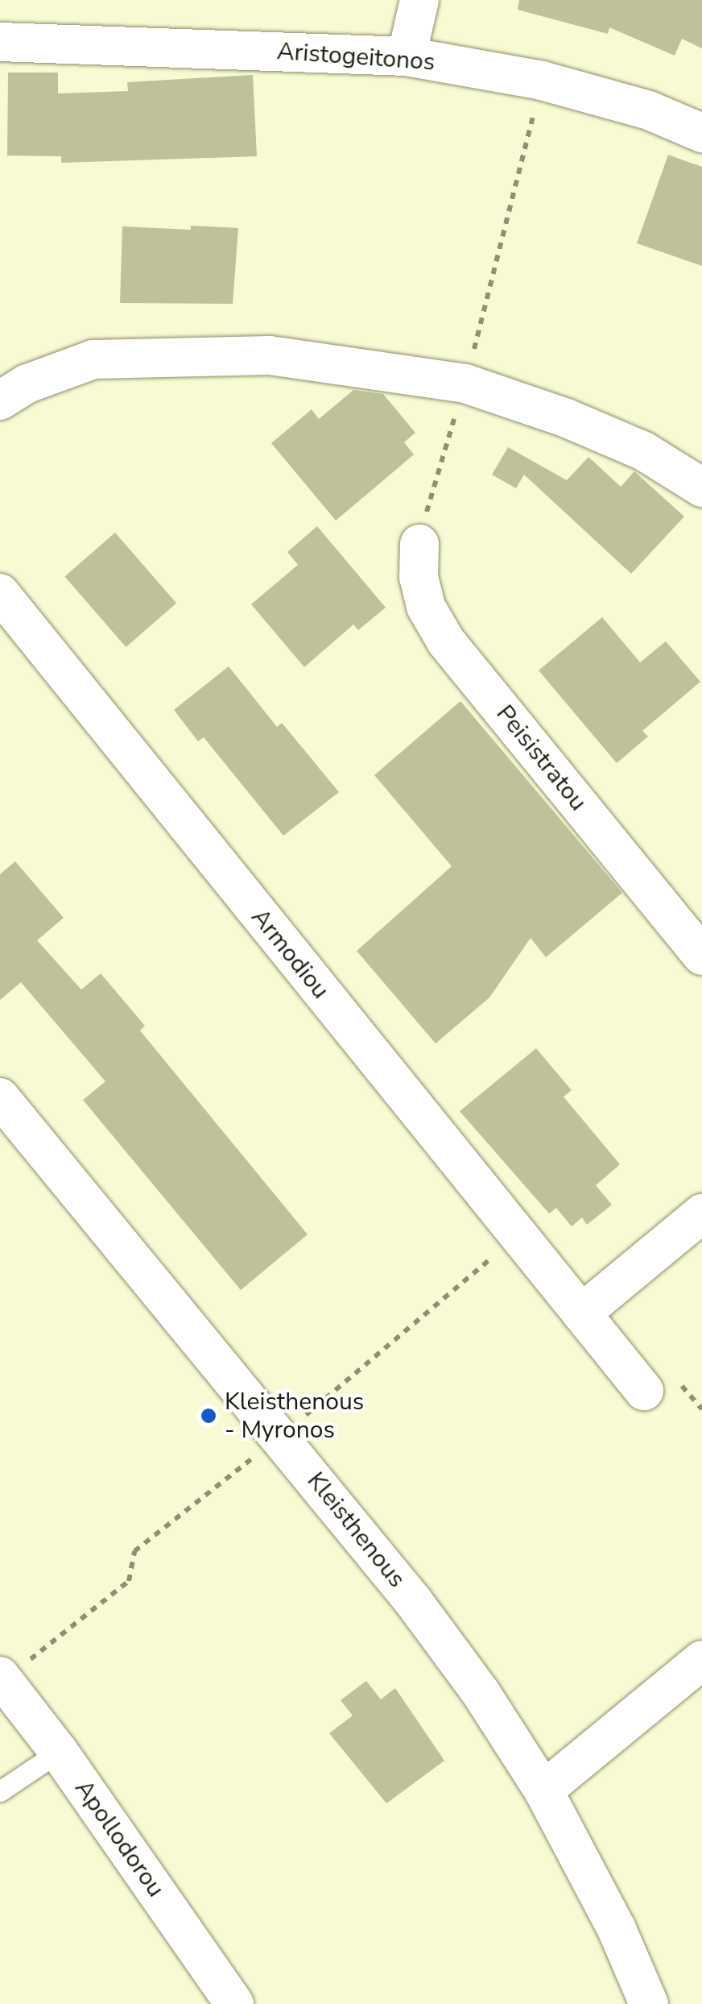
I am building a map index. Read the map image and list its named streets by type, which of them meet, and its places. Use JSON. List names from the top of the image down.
{
  "streets": {
    "street": [
      "Aristogeitonos",
      "Peisistratou",
      "Armodiou",
      "Kleisthenous",
      "Apollodorou"
    ]
  },
  "places": ["Kleisthenous - Myronos"]
}
